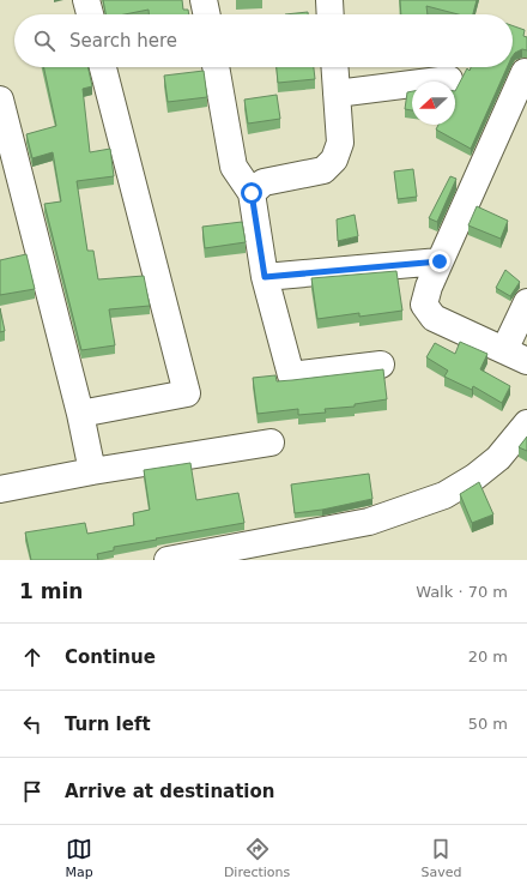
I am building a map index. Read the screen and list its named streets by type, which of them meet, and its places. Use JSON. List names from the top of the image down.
{
  "north": "left",
  "page": {
    "search": "Search here",
    "heading": ["1 min", "Walk · 70 m"],
    "list": [
      ["Continue", "20 m"],
      ["Turn left", "50 m"],
      "Arrive at destination"
    ],
    "nav": ["Map", "Directions", "Saved"]
  }
}
